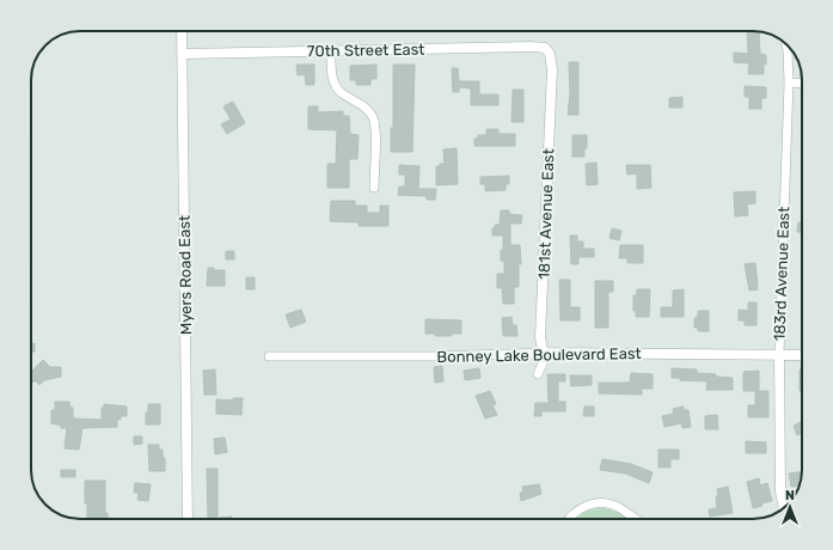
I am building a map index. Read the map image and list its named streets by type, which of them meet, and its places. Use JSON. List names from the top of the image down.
{
  "streets": {
    "street": [
      "70th Street East",
      "181st Avenue East",
      "183rd Avenue East",
      "Myers Road East",
      "Bonney Lake Boulevard East"
    ]
  },
  "crossings": [
    ["70th Street East", "181st Avenue East"],
    ["70th Street East", "Myers Road East"],
    ["181st Avenue East", "Bonney Lake Boulevard East"],
    ["183rd Avenue East", "Bonney Lake Boulevard East"]
  ],
  "north": "top"
}
